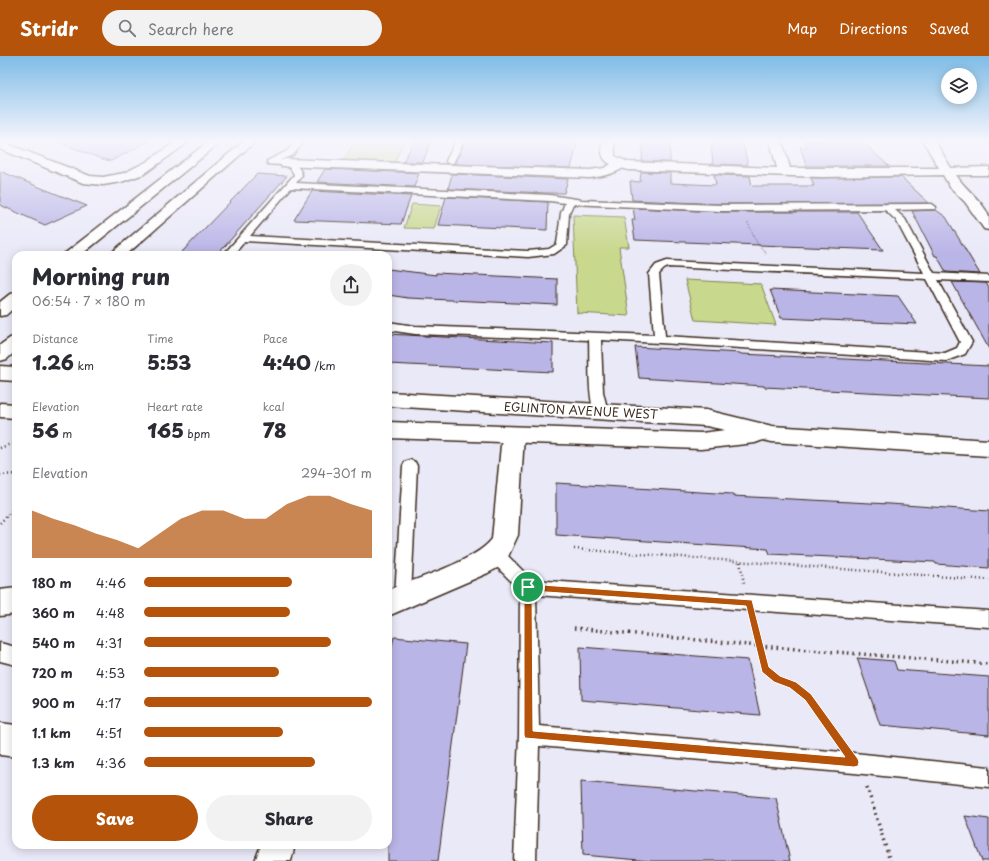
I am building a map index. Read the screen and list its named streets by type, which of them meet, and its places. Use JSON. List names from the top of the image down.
{
  "streets": {
    "street": ["EGLINTON AVENUE WEST"]
  },
  "page": {
    "header": "Stridr",
    "search": "Search here",
    "nav": ["Map", "Directions", "Saved"],
    "heading": ["Morning run", "06:54 · 7 × 180 m"],
    "stats": [
      ["Distance", "1.26 km"],
      ["Time", "5:53"],
      ["Pace", "4:40 /km"],
      ["Elevation", "56 m"],
      ["Heart rate", "165 bpm"],
      ["kcal", "78"]
    ],
    "chart": ["Elevation", "294–301 m"],
    "list": [
      {
        "name": "180 m",
        "note": "4:46"
      },
      {
        "name": "360 m",
        "note": "4:48"
      },
      {
        "name": "540 m",
        "note": "4:31"
      },
      {
        "name": "720 m",
        "note": "4:53"
      },
      {
        "name": "900 m",
        "note": "4:17"
      },
      {
        "name": "1.1 km",
        "note": "4:51"
      },
      {
        "name": "1.3 km",
        "note": "4:36"
      }
    ],
    "buttons": ["Save", "Share"]
  }
}
